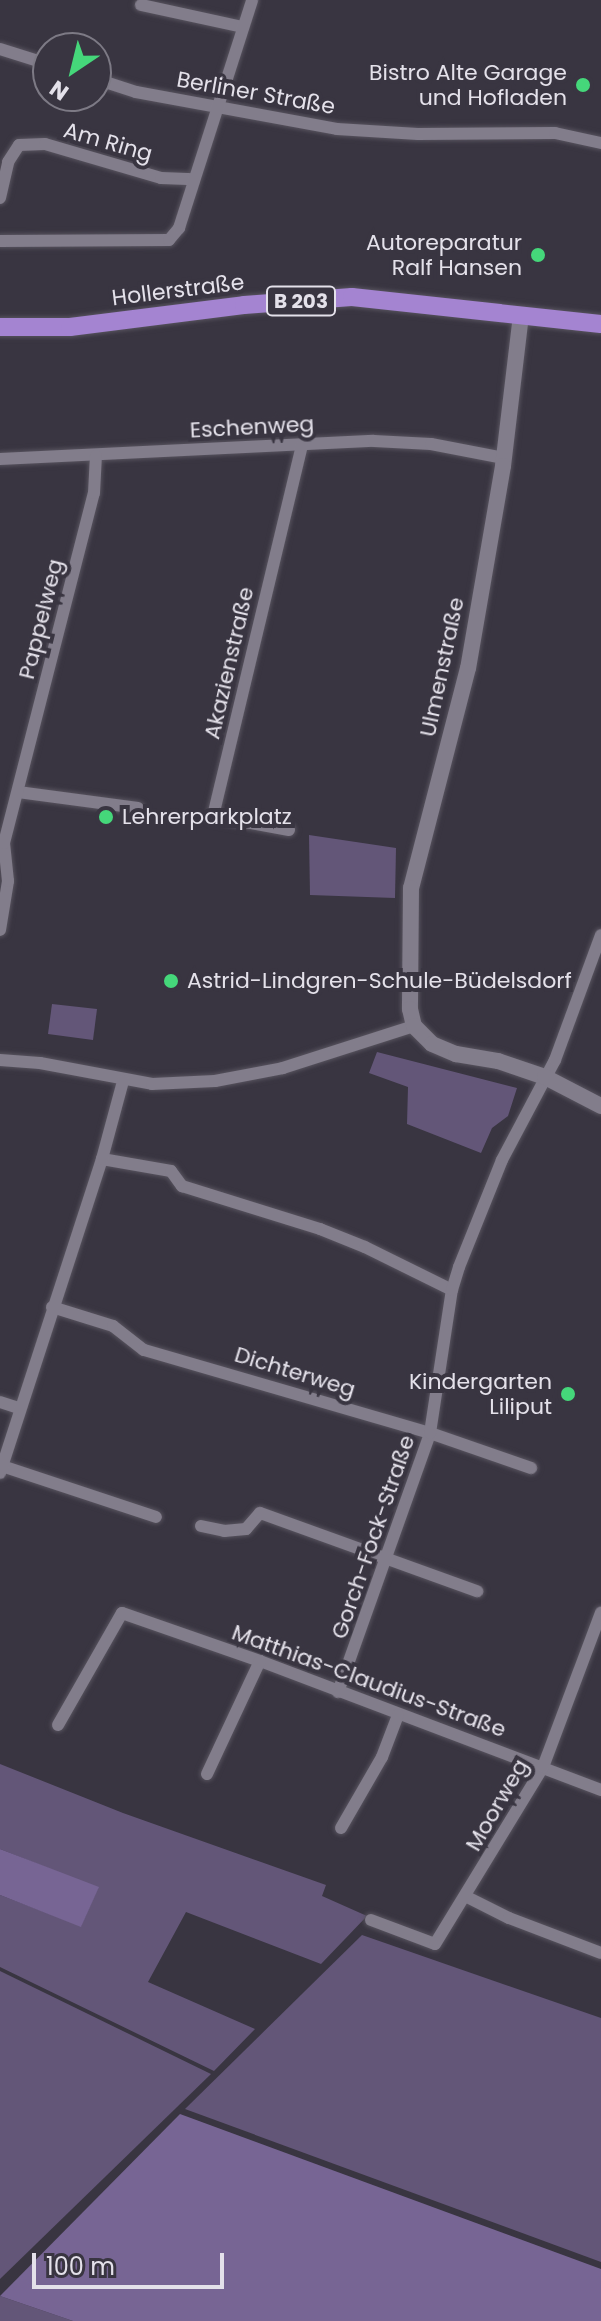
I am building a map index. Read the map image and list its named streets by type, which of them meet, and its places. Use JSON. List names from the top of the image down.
{
  "streets": {
    "main road": ["Hollerstraße", "B 203"],
    "street": [
      "Berliner Straße",
      "Am Ring",
      "Eschenweg",
      "Pappelweg",
      "Akazienstraße",
      "Ulmenstraße",
      "Dichterweg",
      "Gorch-Fock-Straße",
      "Matthias-Claudius-Straße",
      "Moorweg"
    ]
  },
  "crossings": [
    ["Hollerstraße", "Ulmenstraße"],
    ["Eschenweg", "Pappelweg"],
    ["Eschenweg", "Akazienstraße"],
    ["Eschenweg", "Ulmenstraße"],
    ["Dichterweg", "Gorch-Fock-Straße"],
    ["Gorch-Fock-Straße", "Matthias-Claudius-Straße"],
    ["Matthias-Claudius-Straße", "Moorweg"]
  ],
  "places": [
    "Bistro Alte Garage und Hofladen",
    "Autoreparatur Ralf Hansen",
    "Lehrerparkplatz",
    "Astrid-Lindgren-Schule-Büdelsdorf",
    "Kindergarten Liliput"
  ],
  "scale_bar": "100 m",
  "north": "bottom left"
}
